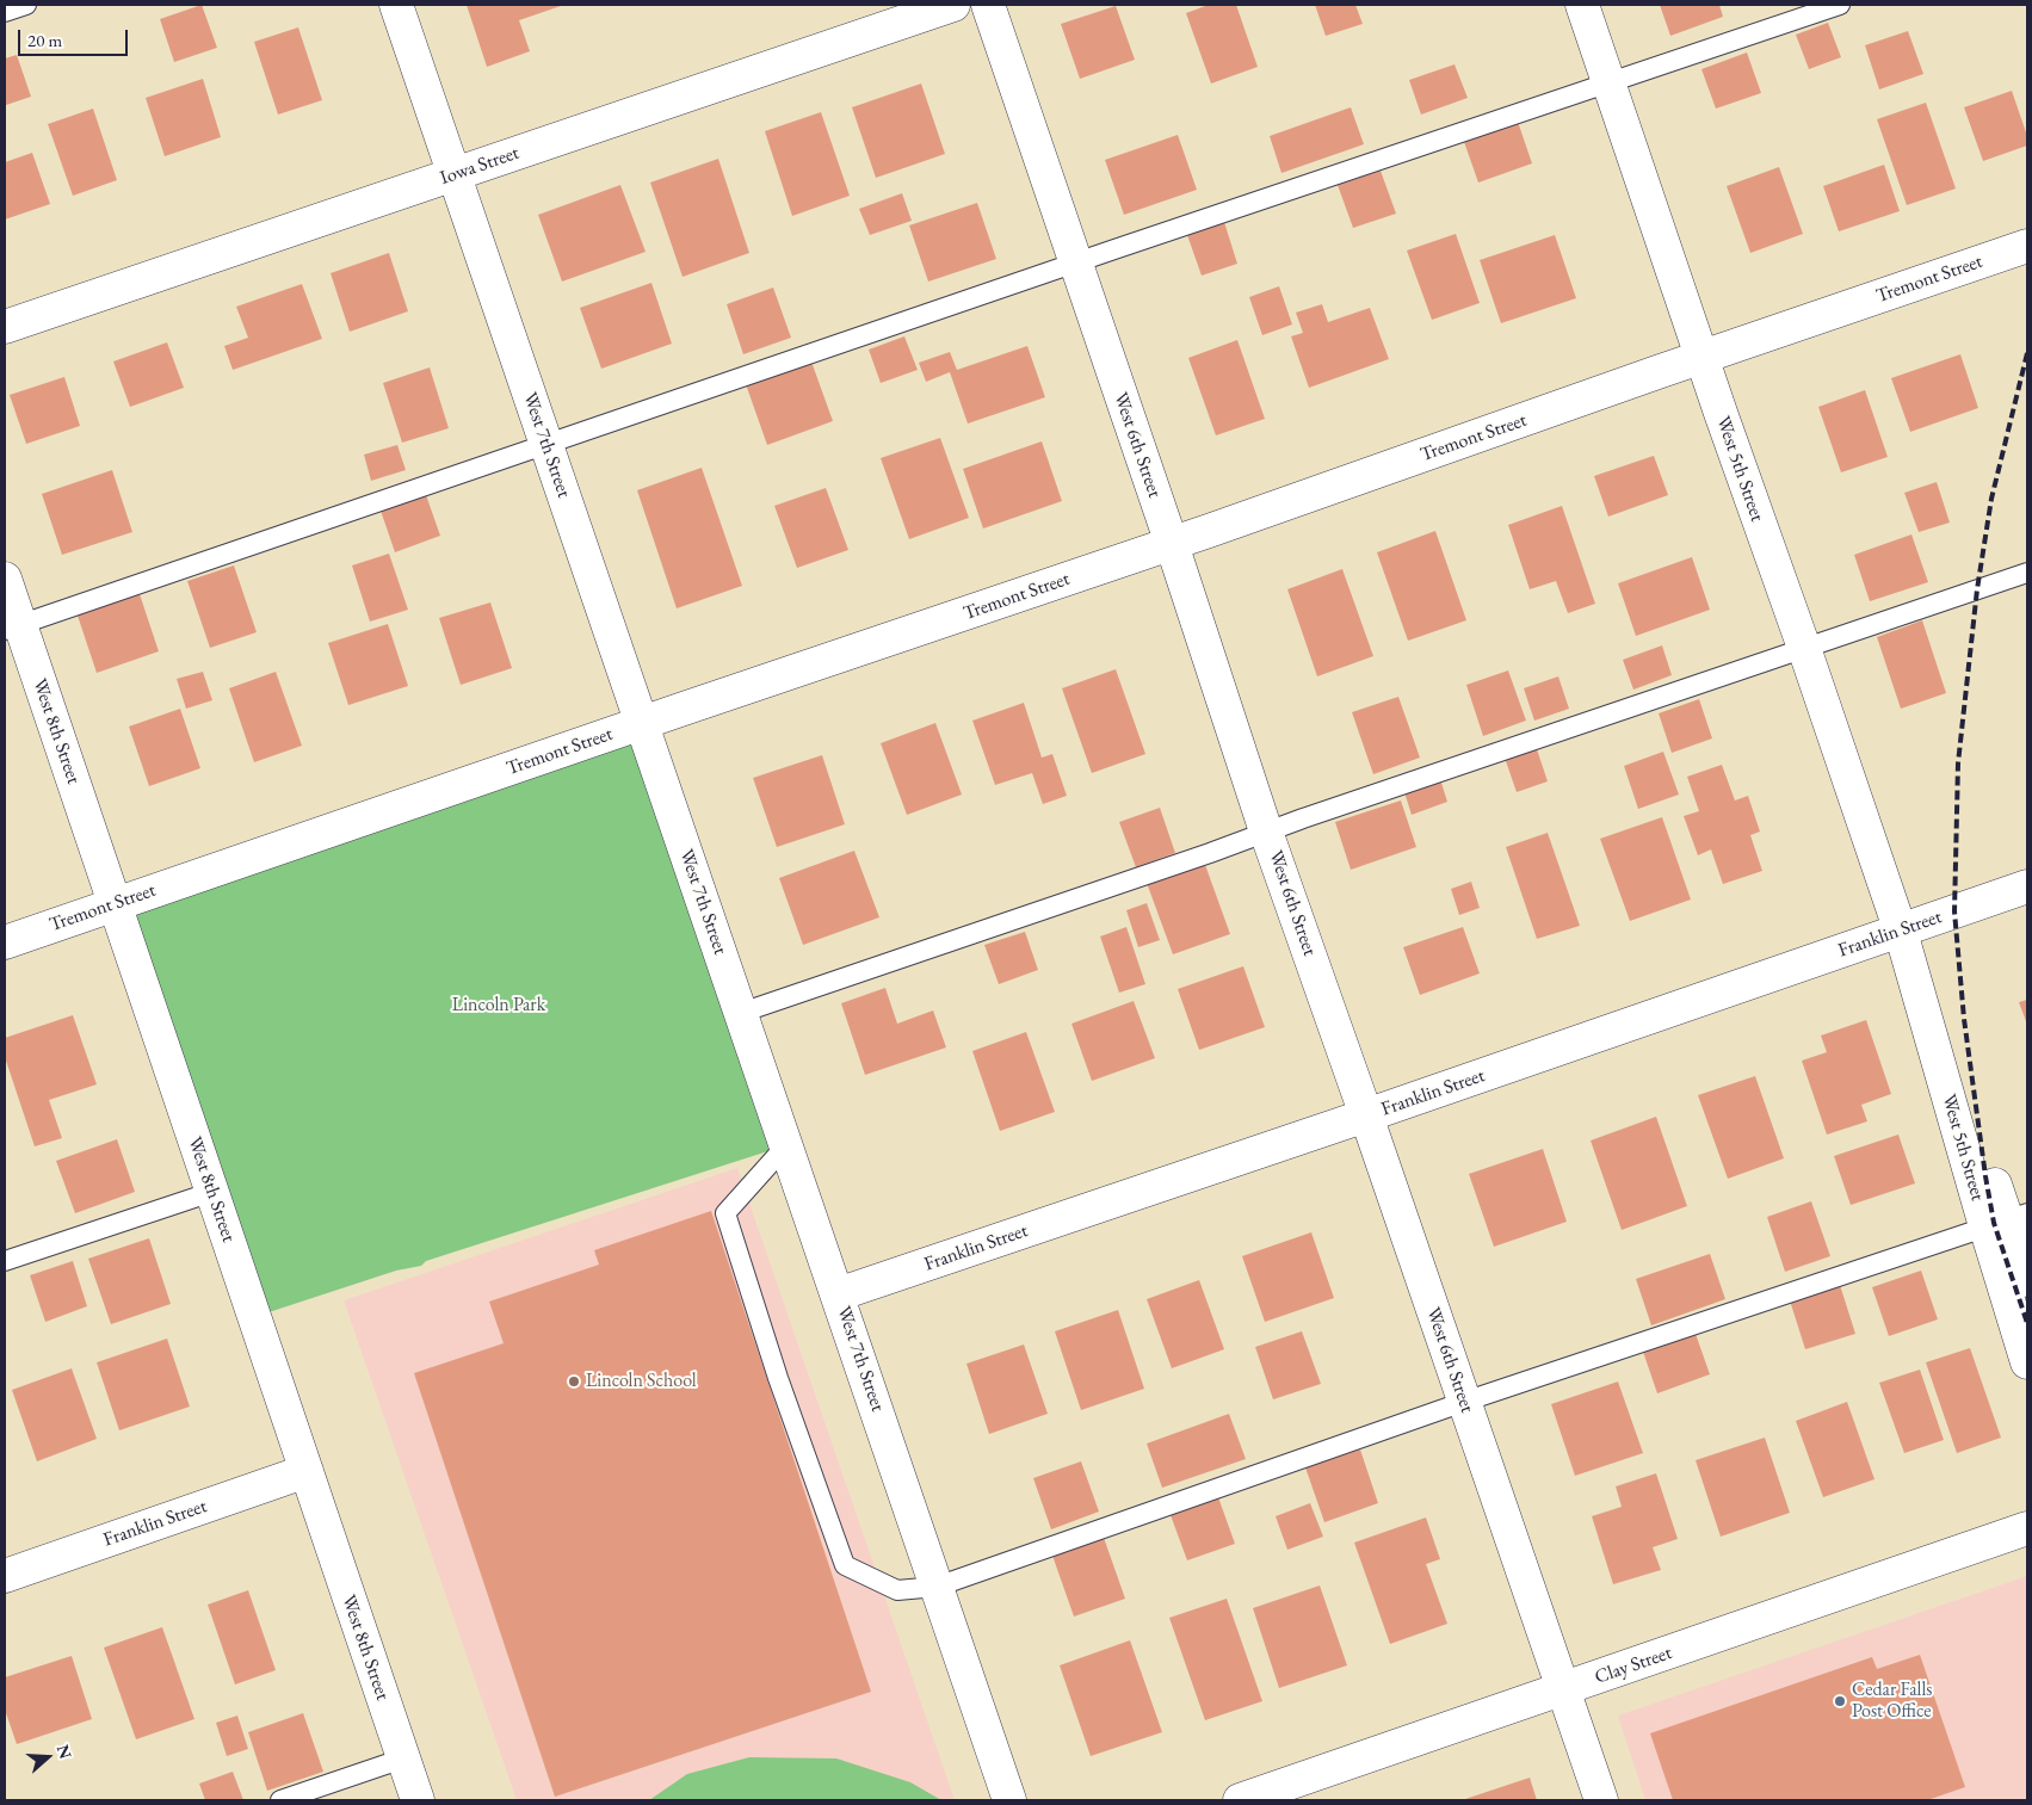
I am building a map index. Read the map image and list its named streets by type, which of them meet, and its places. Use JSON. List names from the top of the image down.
{
  "streets": {
    "street": [
      "Iowa Street",
      "Tremont Street",
      "West 7th Street",
      "West 6th Street",
      "West 5th Street",
      "West 8th Street",
      "Franklin Street",
      "Clay Street"
    ]
  },
  "crossings": [
    ["Iowa Street", "West 7th Street"],
    ["Tremont Street", "West 7th Street"],
    ["Tremont Street", "West 6th Street"],
    ["Tremont Street", "West 5th Street"],
    ["Tremont Street", "West 8th Street"],
    ["West 7th Street", "Franklin Street"],
    ["West 6th Street", "Franklin Street"],
    ["West 6th Street", "Clay Street"],
    ["West 5th Street", "Franklin Street"],
    ["West 8th Street", "Franklin Street"]
  ],
  "parks": ["Lincoln Park"],
  "places": ["Lincoln School", "Cedar Falls Post Office"],
  "scale_bar": "20 m",
  "north": "right"
}
